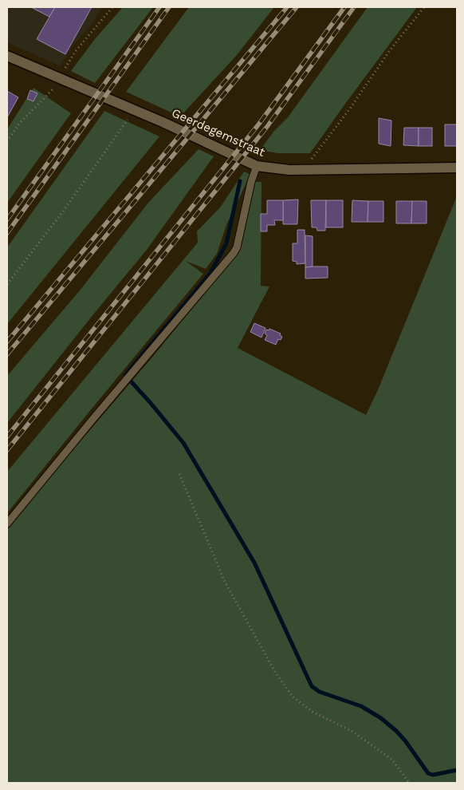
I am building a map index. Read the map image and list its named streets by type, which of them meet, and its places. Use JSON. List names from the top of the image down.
{
  "streets": {
    "street": ["Geerdegemstraat"]
  }
}
